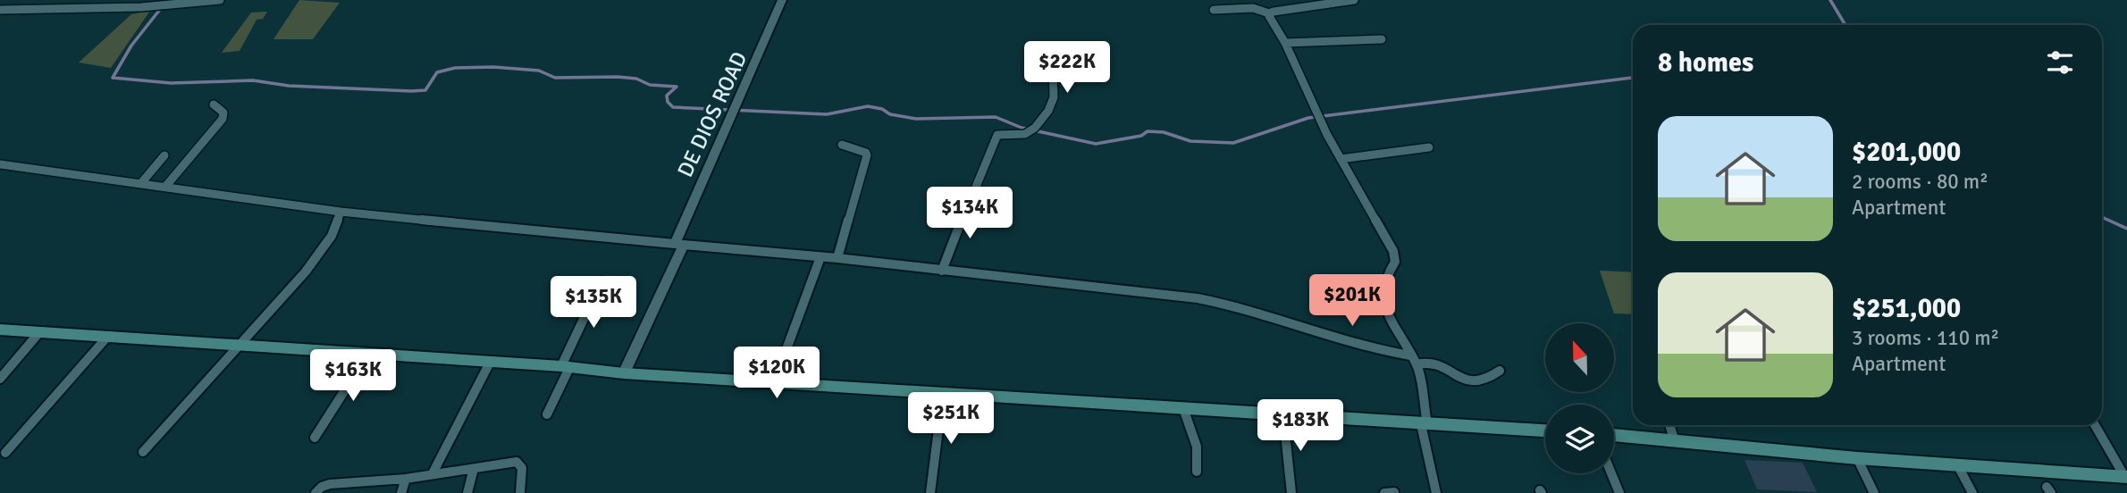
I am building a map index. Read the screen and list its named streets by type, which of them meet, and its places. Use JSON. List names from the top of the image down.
{
  "streets": {
    "street": ["DE DIOS ROAD"]
  },
  "north": "top",
  "page": {
    "heading": "8 homes",
    "price": [
      "$222K",
      "$134K",
      "$201K",
      "$135K",
      "$120K",
      "$163K",
      "$251K",
      "$183K"
    ],
    "list": [
      {
        "name": "$201,000",
        "note": "2 rooms · 80 m² · Apartment"
      },
      {
        "name": "$251,000",
        "note": "3 rooms · 110 m² · Apartment"
      }
    ]
  }
}
